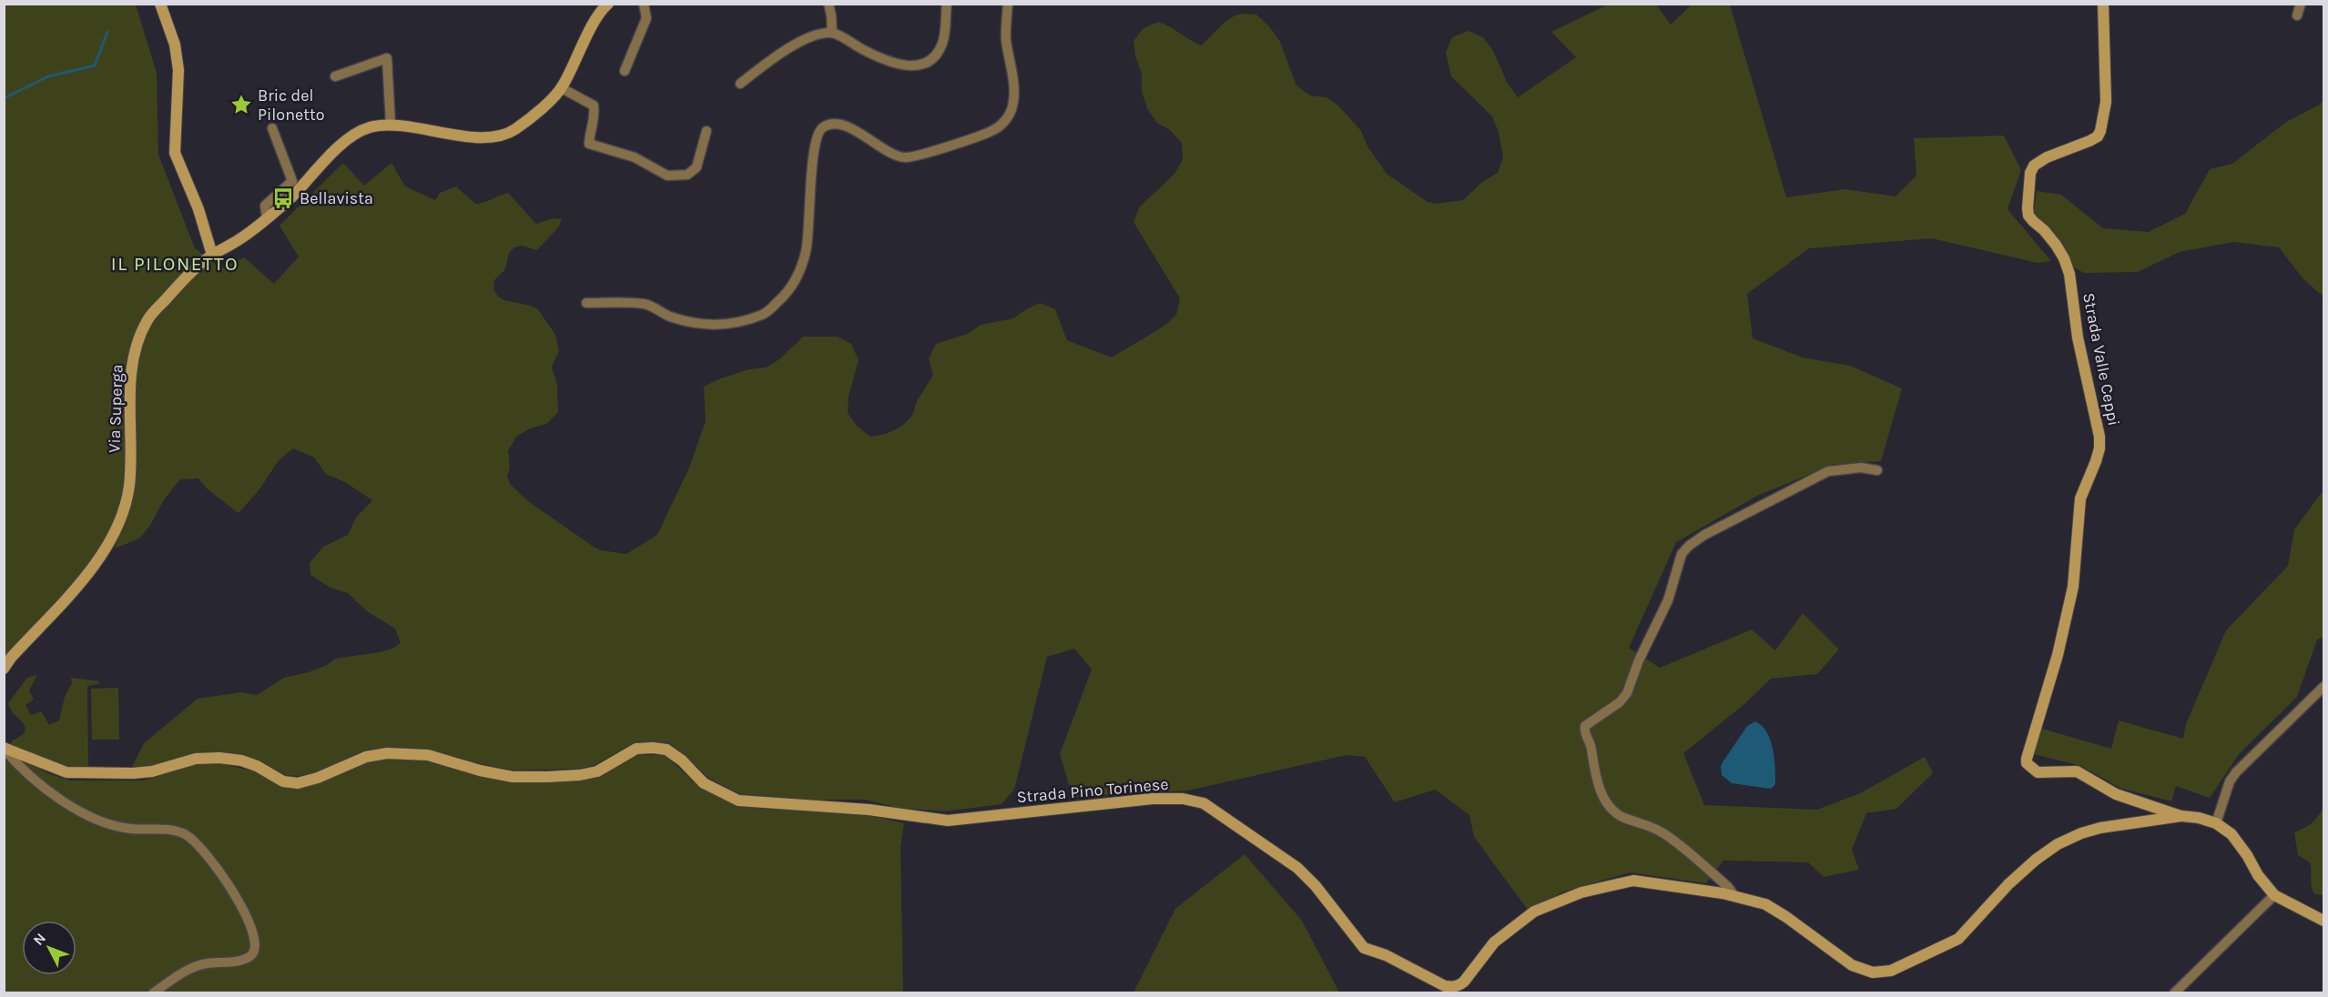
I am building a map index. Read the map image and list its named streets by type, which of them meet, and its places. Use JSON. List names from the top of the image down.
{
  "streets": {
    "street": ["Strada Valle Ceppi", "Via Superga", "Strada Pino Torinese"]
  },
  "crossings": [
    ["Strada Valle Ceppi", "Strada Pino Torinese"]
  ],
  "districts": ["IL PILONETTO"],
  "places": {
    "place": ["Bric del Pilonetto"],
    "bus stop": ["Bellavista"]
  },
  "north": "top left"
}
